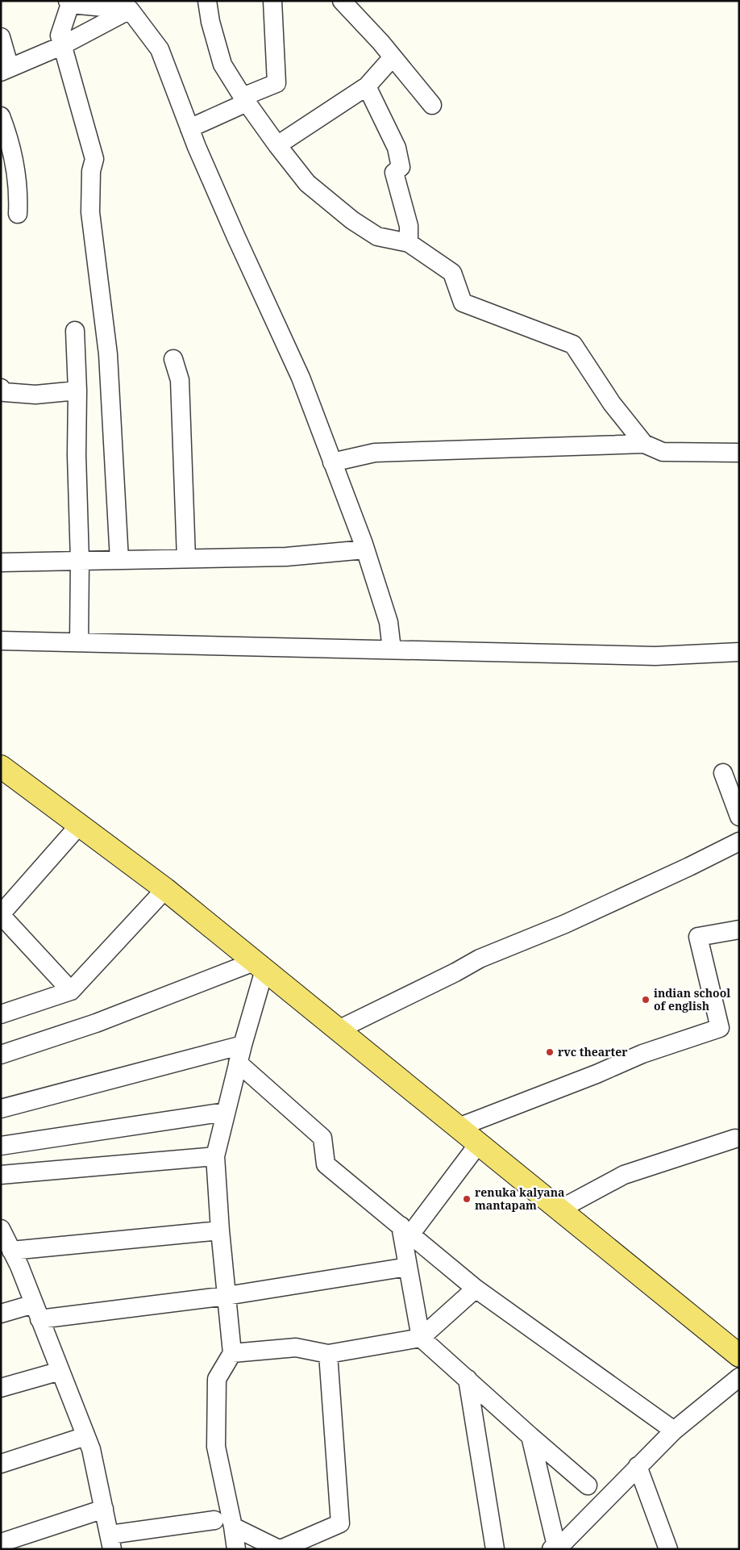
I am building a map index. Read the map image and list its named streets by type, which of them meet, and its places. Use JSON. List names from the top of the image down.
{
  "places": ["indian school of english", "rvc thearter", "renuka kalyana mantapam"]
}
